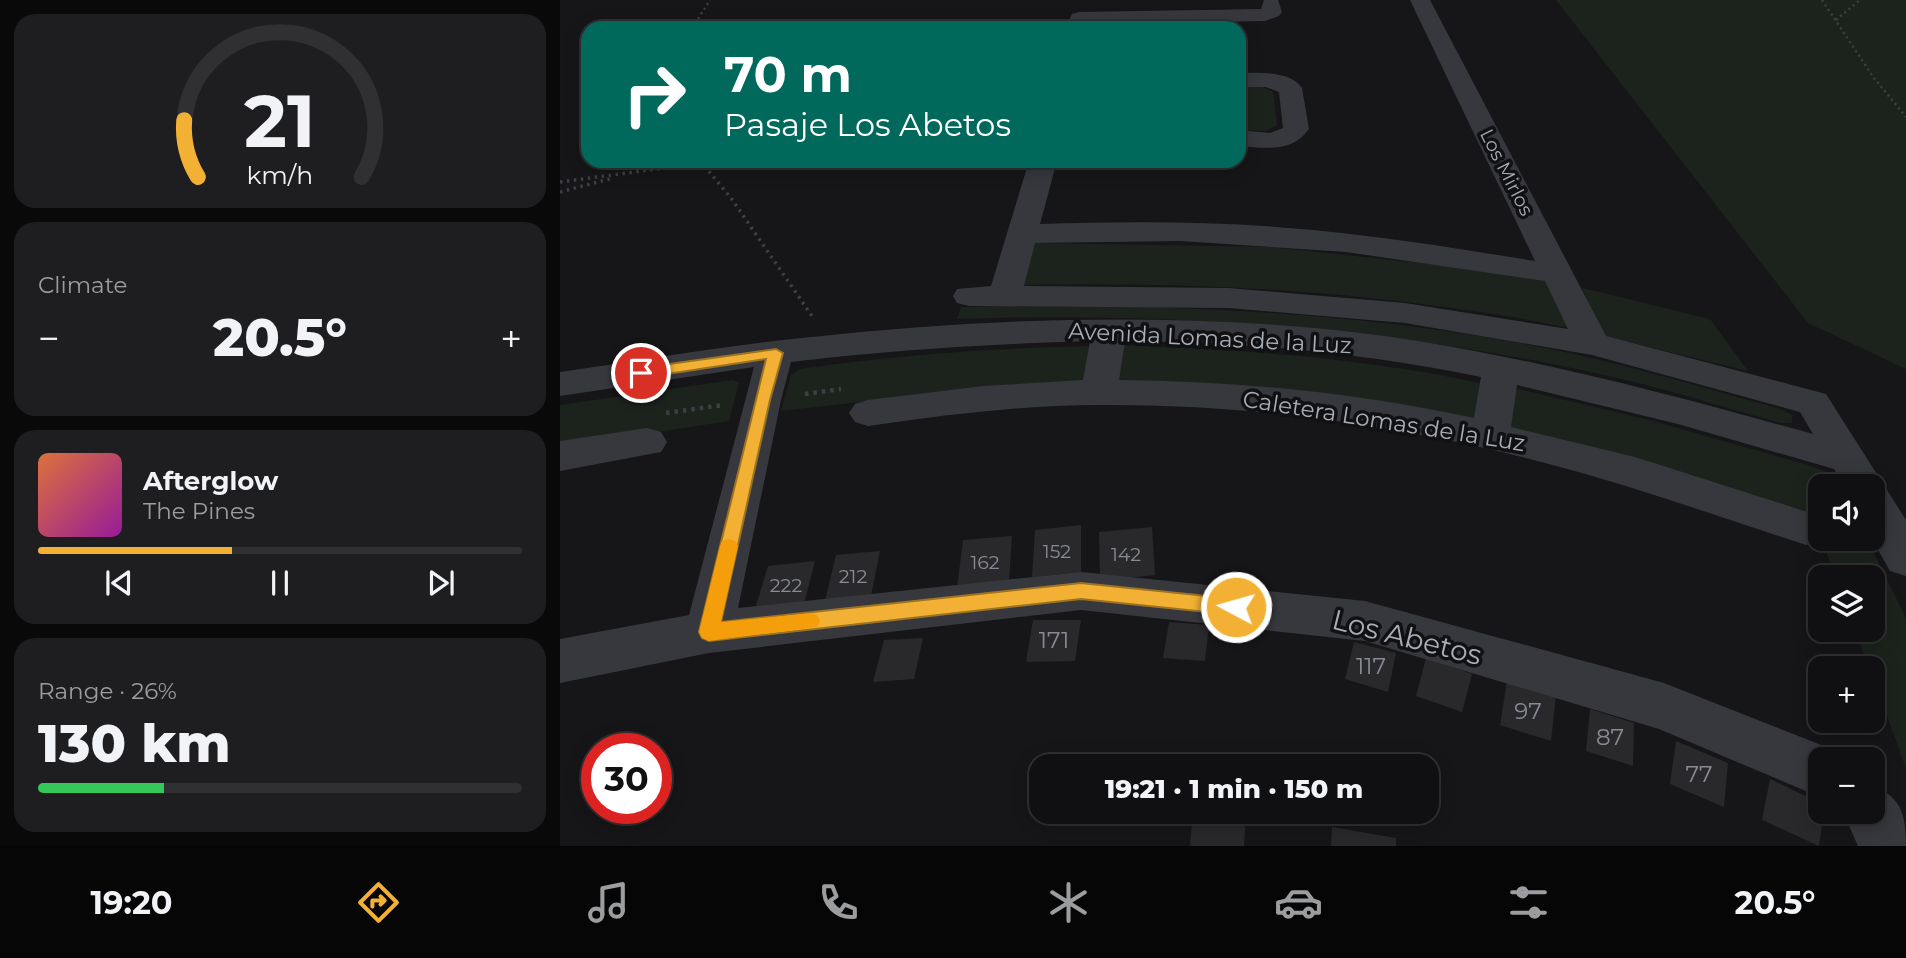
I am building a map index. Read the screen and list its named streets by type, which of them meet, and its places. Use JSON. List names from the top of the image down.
{
  "streets": {
    "street": [
      "Los Mirlos",
      "Avenida Lomas de la Luz",
      "Caletera Lomas de la Luz",
      "Los Abetos"
    ]
  },
  "crossings": [
    ["Los Mirlos", "Avenida Lomas de la Luz"]
  ],
  "house_numbers": [
    "152",
    "142",
    "162",
    "212",
    "222",
    "171",
    "117",
    "97",
    "87",
    "77"
  ],
  "page": {
    "turn": ["70 m", "Pasaje Los Abetos"],
    "tile": [
      "Climate",
      ["Range · 26%", "130 km"]
    ],
    "heat": ["−", "20.5°", "+"],
    "song": ["Afterglow", "The Pines"],
    "map_buttons": ["+", "−"],
    "limit": "30",
    "trip": "19:21 · 1 min · 150 m",
    "tabs": ["19:20", "20.5°"],
    "gauge": ["21", "km/h"]
  }
}
